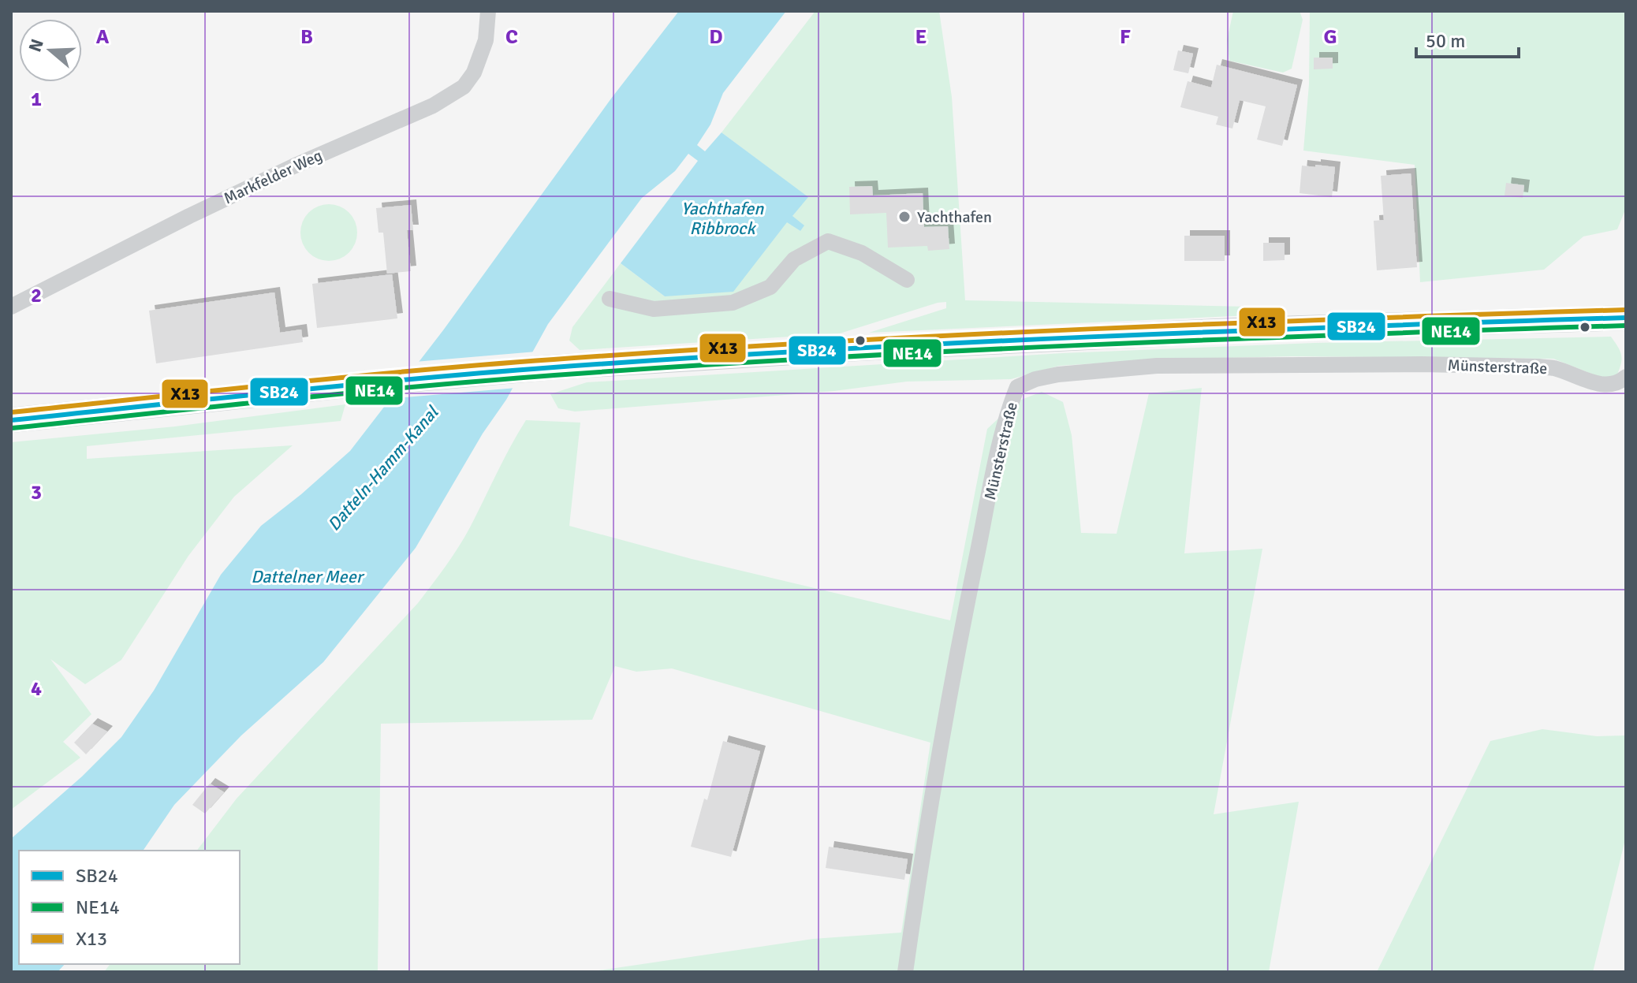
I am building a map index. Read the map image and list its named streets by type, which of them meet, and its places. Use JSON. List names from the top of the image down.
{
  "streets": {
    "street": ["Markfelder Weg", "Münsterstraße"]
  },
  "water": ["Yachthafen Ribbrock", "Datteln-Hamm-Kanal", "Dattelner Meer"],
  "places": ["Yachthafen"],
  "lines": ["transit line X13", "transit line SB24", "transit line NE14"],
  "legend": ["SB24", "NE14", "X13"],
  "scale_bar": "50 m",
  "north": "left",
  "grid": {
    "columns": [
      "A",
      "B",
      "C",
      "D",
      "E",
      "F",
      "G"
    ],
    "rows": [
      "1",
      "2",
      "3",
      "4"
    ]
  }
}
